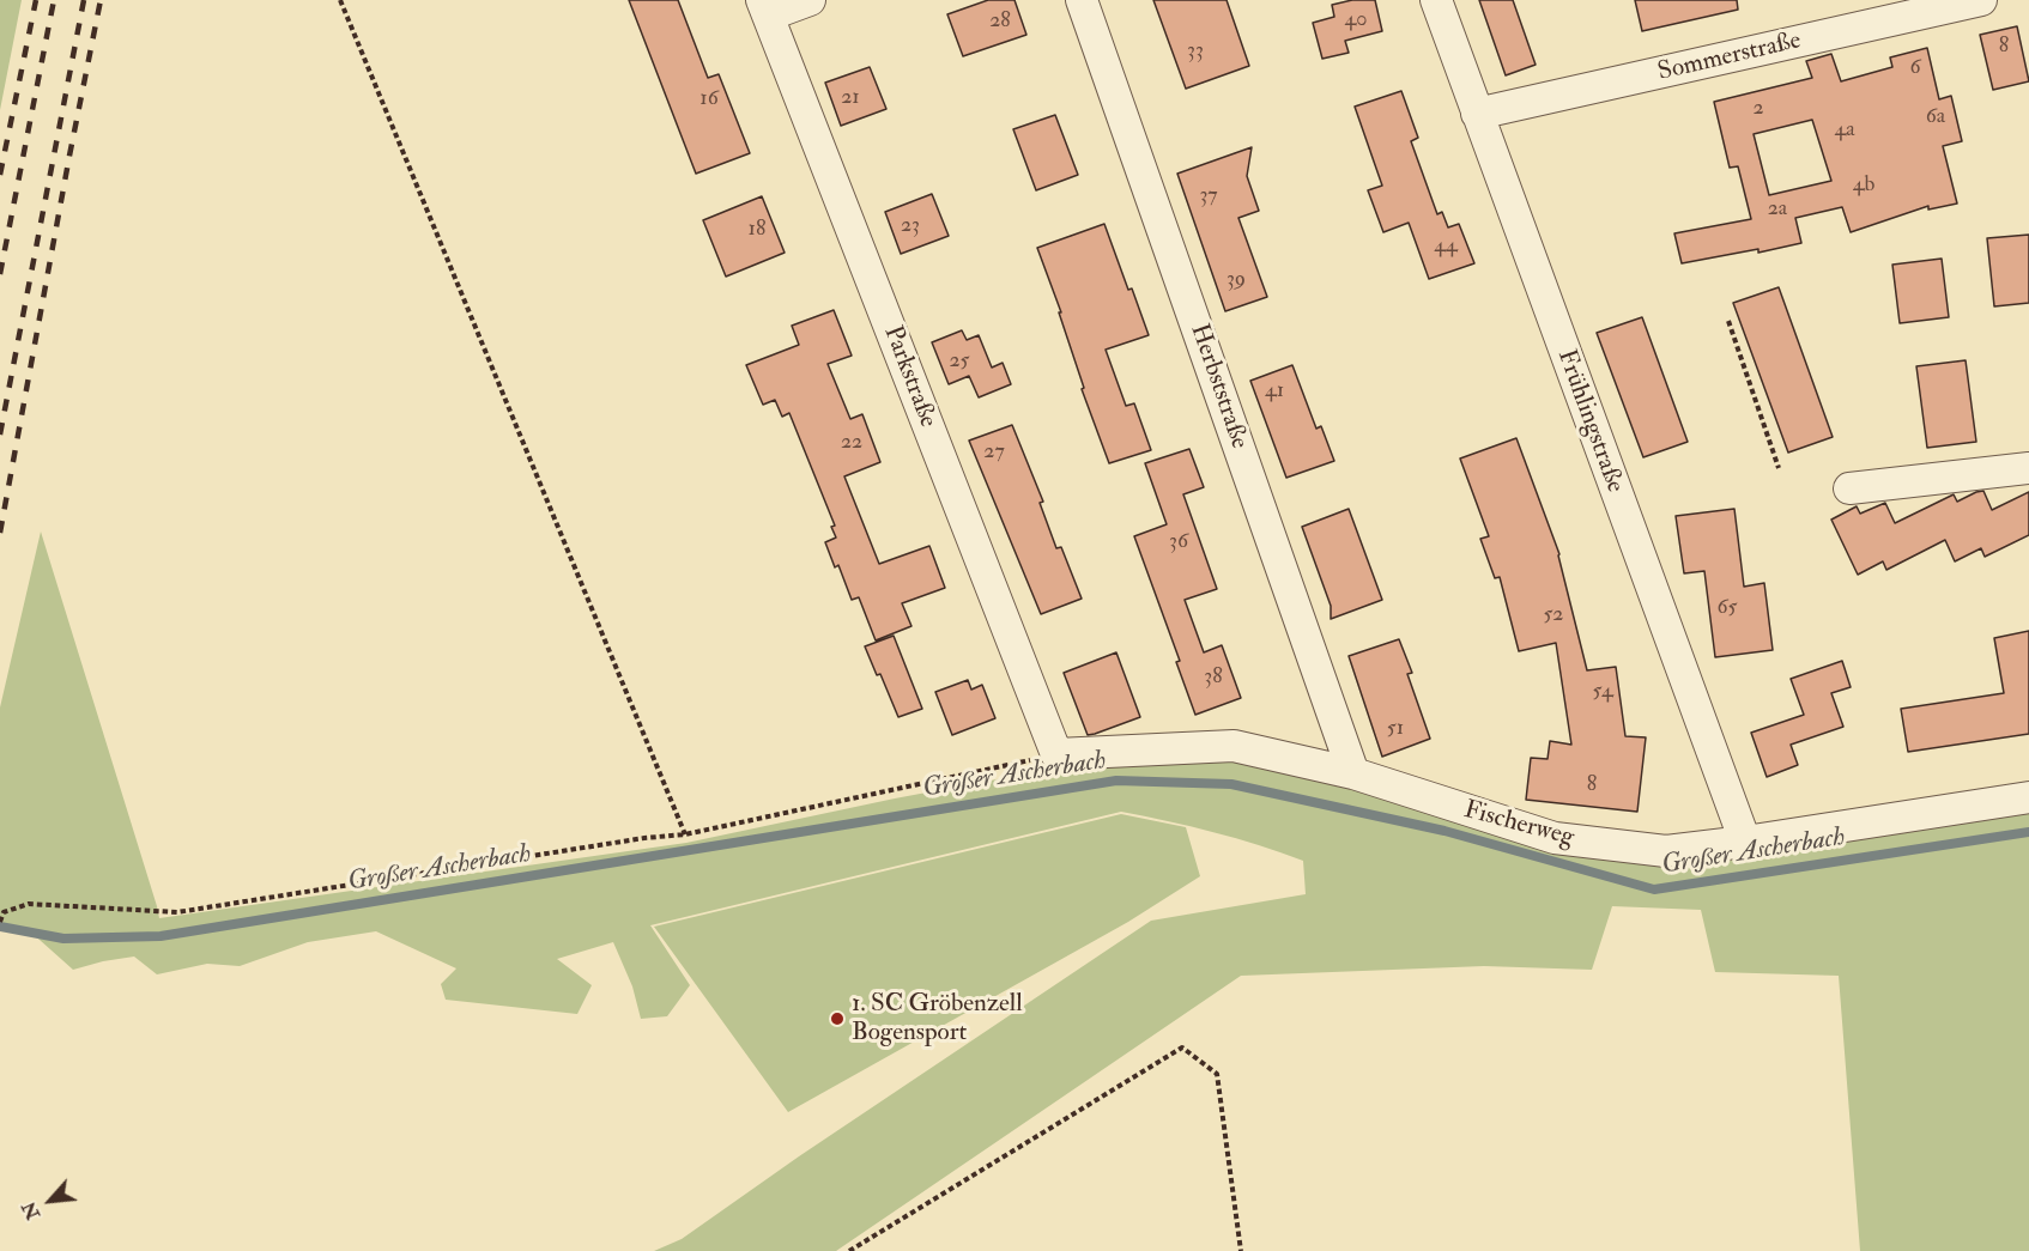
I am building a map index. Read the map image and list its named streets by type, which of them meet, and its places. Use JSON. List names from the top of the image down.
{
  "streets": {
    "street": [
      "Sommerstraße",
      "Parkstraße",
      "Herbststraße",
      "Frühlingstraße",
      "Fischerweg"
    ]
  },
  "crossings": [
    ["Sommerstraße", "Frühlingstraße"],
    ["Parkstraße", "Fischerweg"],
    ["Herbststraße", "Fischerweg"],
    ["Frühlingstraße", "Fischerweg"]
  ],
  "water": ["Großer Ascherbach"],
  "places": ["1. SC Gröbenzell Bogensport"],
  "house_numbers": [
    "40",
    "28",
    "8",
    "33",
    "6",
    "21",
    "16",
    "2",
    "6a",
    "4a",
    "4b",
    "37",
    "2a",
    "23",
    "18",
    "44",
    "39",
    "25",
    "41",
    "22",
    "27",
    "36",
    "65",
    "52",
    "38",
    "54",
    "51",
    "8"
  ],
  "north": "bottom left"
}
